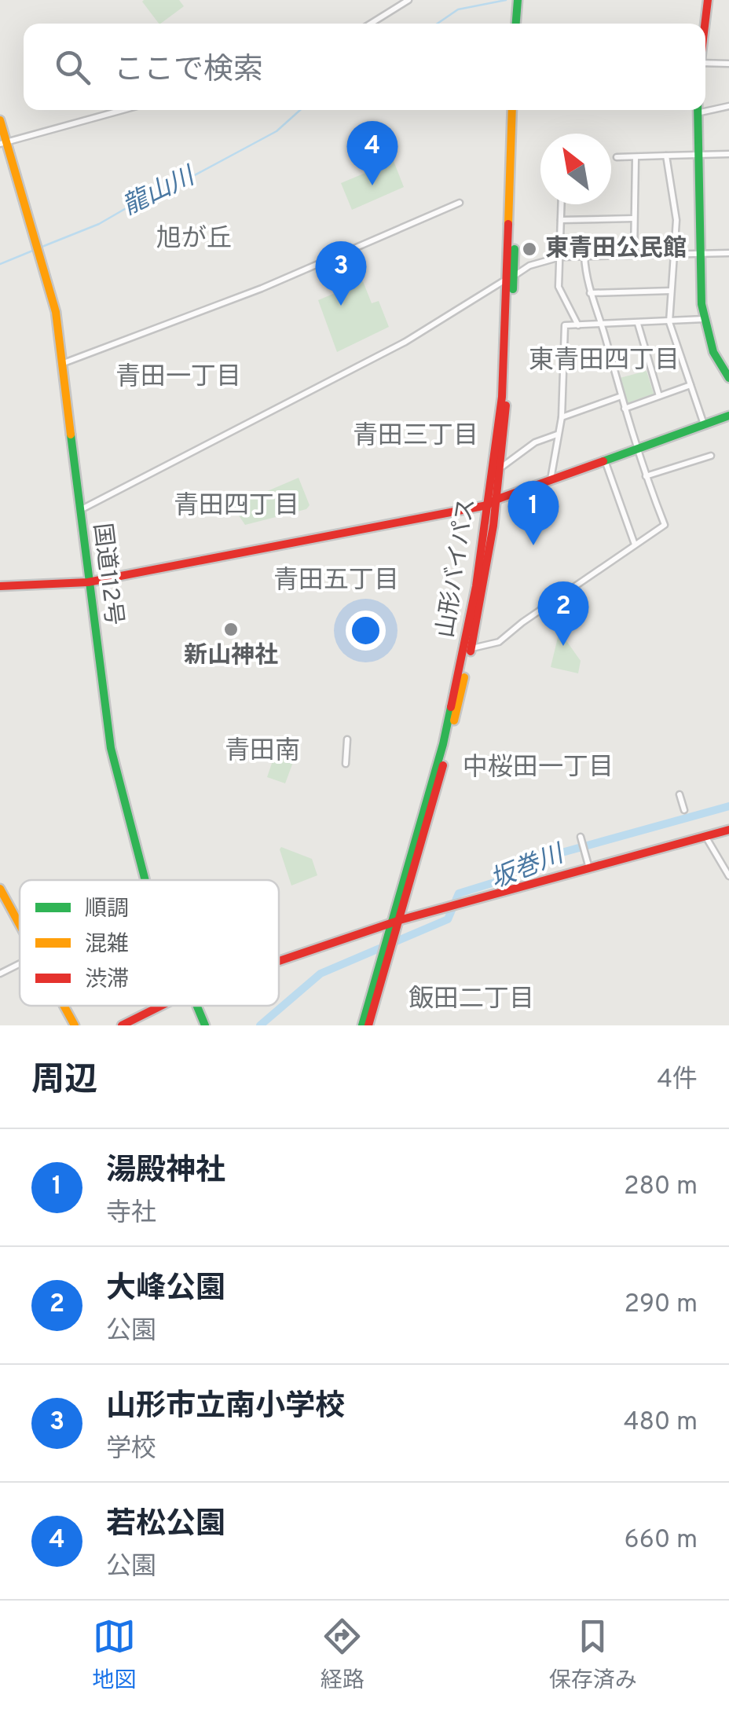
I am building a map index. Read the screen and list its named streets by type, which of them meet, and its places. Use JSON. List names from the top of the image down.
{
  "streets": {
    "main road": ["山形バイパス", "国道112号"]
  },
  "districts": [
    "旭が丘",
    "東青田四丁目",
    "青田一丁目",
    "青田三丁目",
    "青田四丁目",
    "青田五丁目",
    "青田南",
    "中桜田一丁目",
    "飯田二丁目"
  ],
  "water": ["龍山川", "坂巻川"],
  "places": ["東青田公民館", "新山神社"],
  "legend": ["順調", "混雑", "渋滞"],
  "north": "top left",
  "page": {
    "search": "ここで検索",
    "pins": [
      "4",
      "3",
      "1",
      "2"
    ],
    "heading": ["周辺", "4件"],
    "list": [
      {
        "mark": "1",
        "name": "湯殿神社",
        "note": "寺社",
        "value": "280 m"
      },
      {
        "mark": "2",
        "name": "大峰公園",
        "note": "公園",
        "value": "290 m"
      },
      {
        "mark": "3",
        "name": "山形市立南小学校",
        "note": "学校",
        "value": "480 m"
      },
      {
        "mark": "4",
        "name": "若松公園",
        "note": "公園",
        "value": "660 m"
      }
    ],
    "nav": ["地図", "経路", "保存済み"]
  }
}
